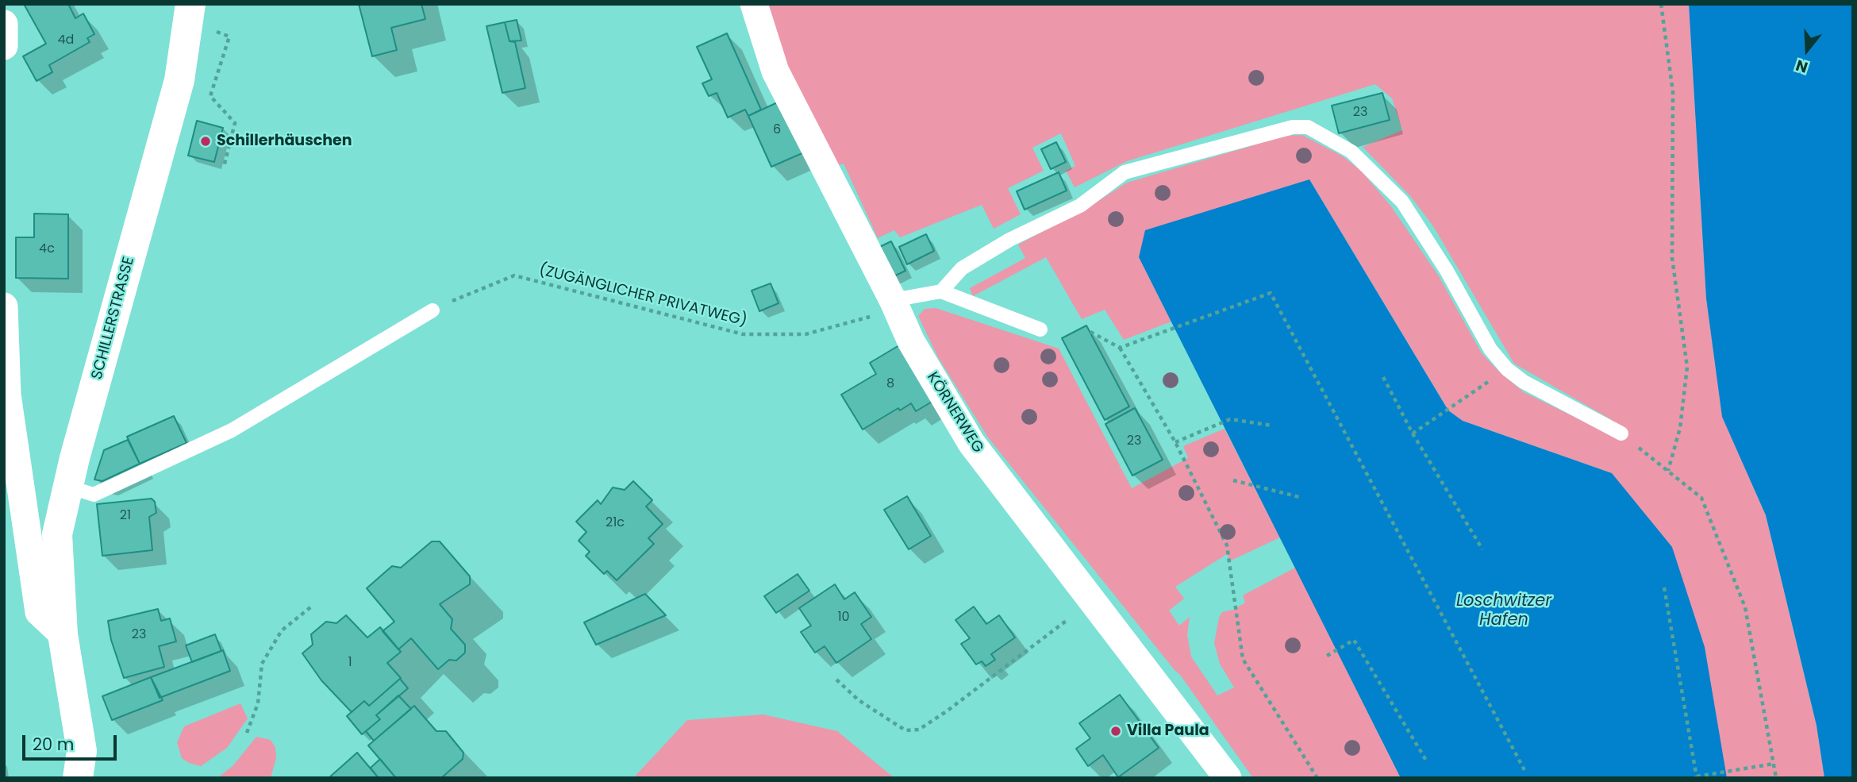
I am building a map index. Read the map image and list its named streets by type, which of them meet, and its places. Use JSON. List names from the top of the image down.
{
  "streets": {
    "street": ["SCHILLERSTRASSE", "KÖRNERWEG"],
    "path": ["(ZUGÄNGLICHER PRIVATWEG)"]
  },
  "crossings": [
    ["(ZUGÄNGLICHER PRIVATWEG)", "KÖRNERWEG"]
  ],
  "water": ["Loschwitzer Hafen"],
  "places": ["Schillerhäuschen", "Villa Paula"],
  "house_numbers": [
    "4d",
    "23",
    "6",
    "4c",
    "8",
    "23",
    "21",
    "21c",
    "10",
    "23",
    "1"
  ],
  "scale_bar": "20 m",
  "north": "bottom"
}
